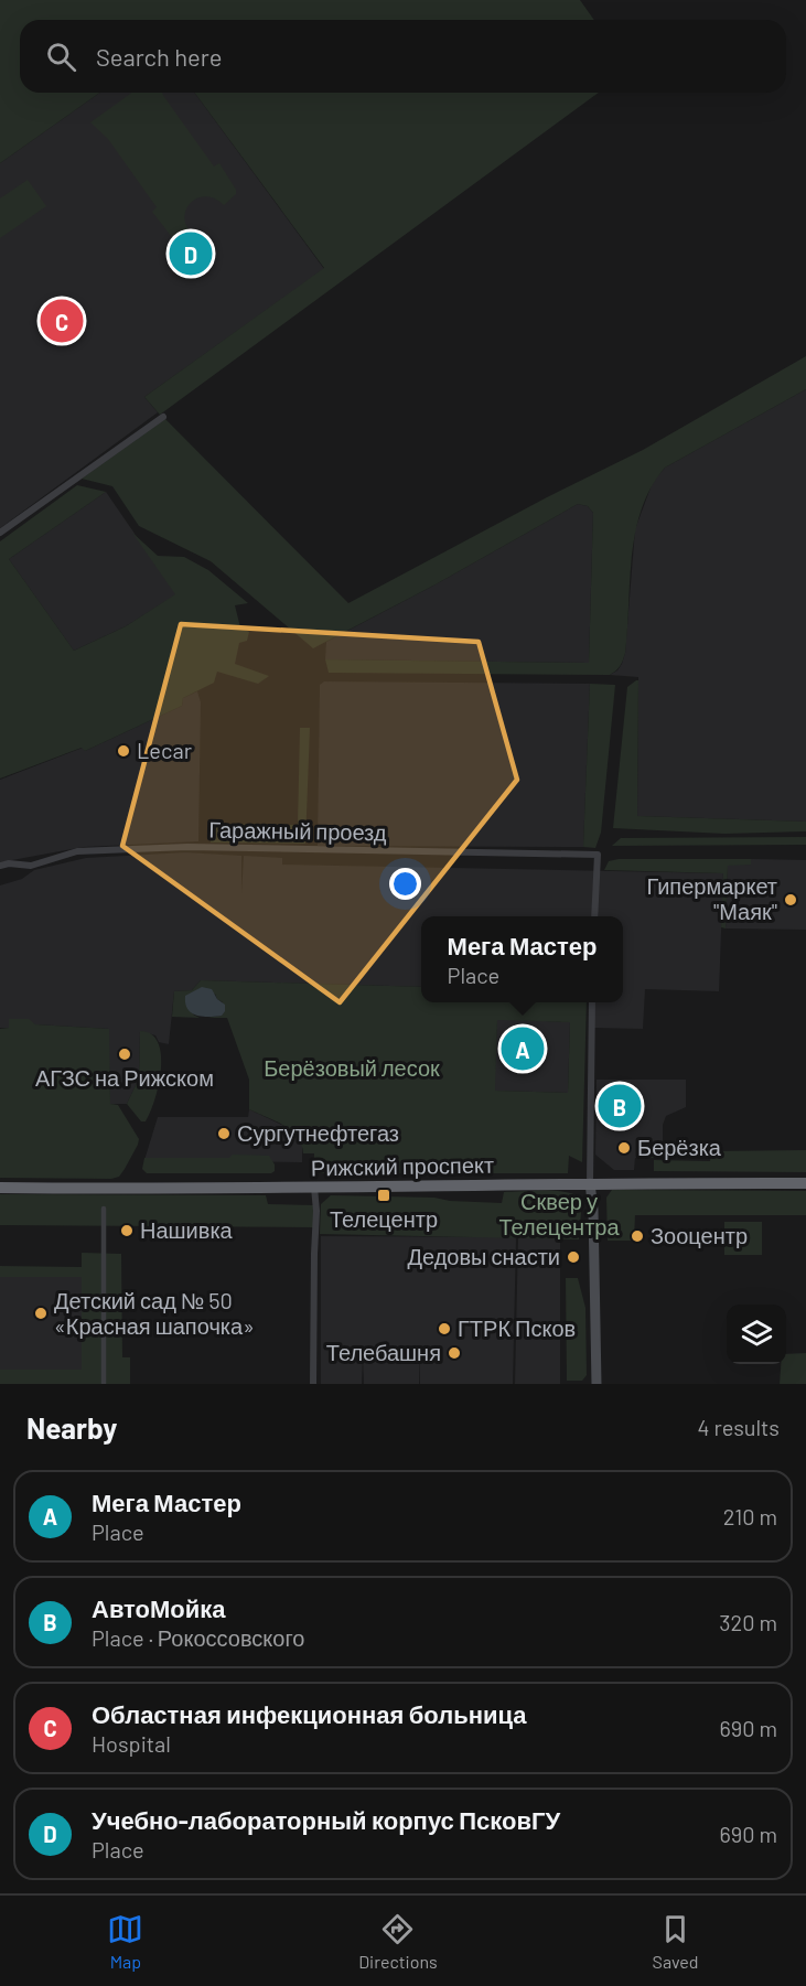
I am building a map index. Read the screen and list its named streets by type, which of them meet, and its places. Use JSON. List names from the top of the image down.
{
  "streets": {
    "highway": ["Рижский проспект"],
    "street": ["Гаражный проезд"]
  },
  "parks": ["Берёзовый лесок", "Сквер у Телецентра"],
  "places": {
    "other": [
      "Lecar",
      "Гипермаркет \"Маяк\"",
      "АГЗС на Рижском",
      "Сургутнефтегаз",
      "Берёзка",
      "Нашивка",
      "Зооцентр",
      "Дедовы снасти",
      "Детский сад № 50 «Красная шапочка»",
      "ГТРК Псков",
      "Телебашня"
    ],
    "transit": ["Телецентр"]
  },
  "page": {
    "search": "Search here",
    "pins": [
      "D",
      "C",
      "A",
      "B"
    ],
    "popup": ["Мега Мастер", "Place"],
    "heading": ["Nearby", "4 results"],
    "list": [
      {
        "mark": "A",
        "name": "Мега Мастер",
        "note": "Place",
        "value": "210 m"
      },
      {
        "mark": "B",
        "name": "АвтоМойка",
        "note": "Place · Рокоссовского",
        "value": "320 m"
      },
      {
        "mark": "C",
        "name": "Областная инфекционная больница",
        "note": "Hospital",
        "value": "690 m"
      },
      {
        "mark": "D",
        "name": "Учебно-лабораторный корпус ПсковГУ",
        "note": "Place",
        "value": "690 m"
      }
    ],
    "nav": ["Map", "Directions", "Saved"]
  }
}
